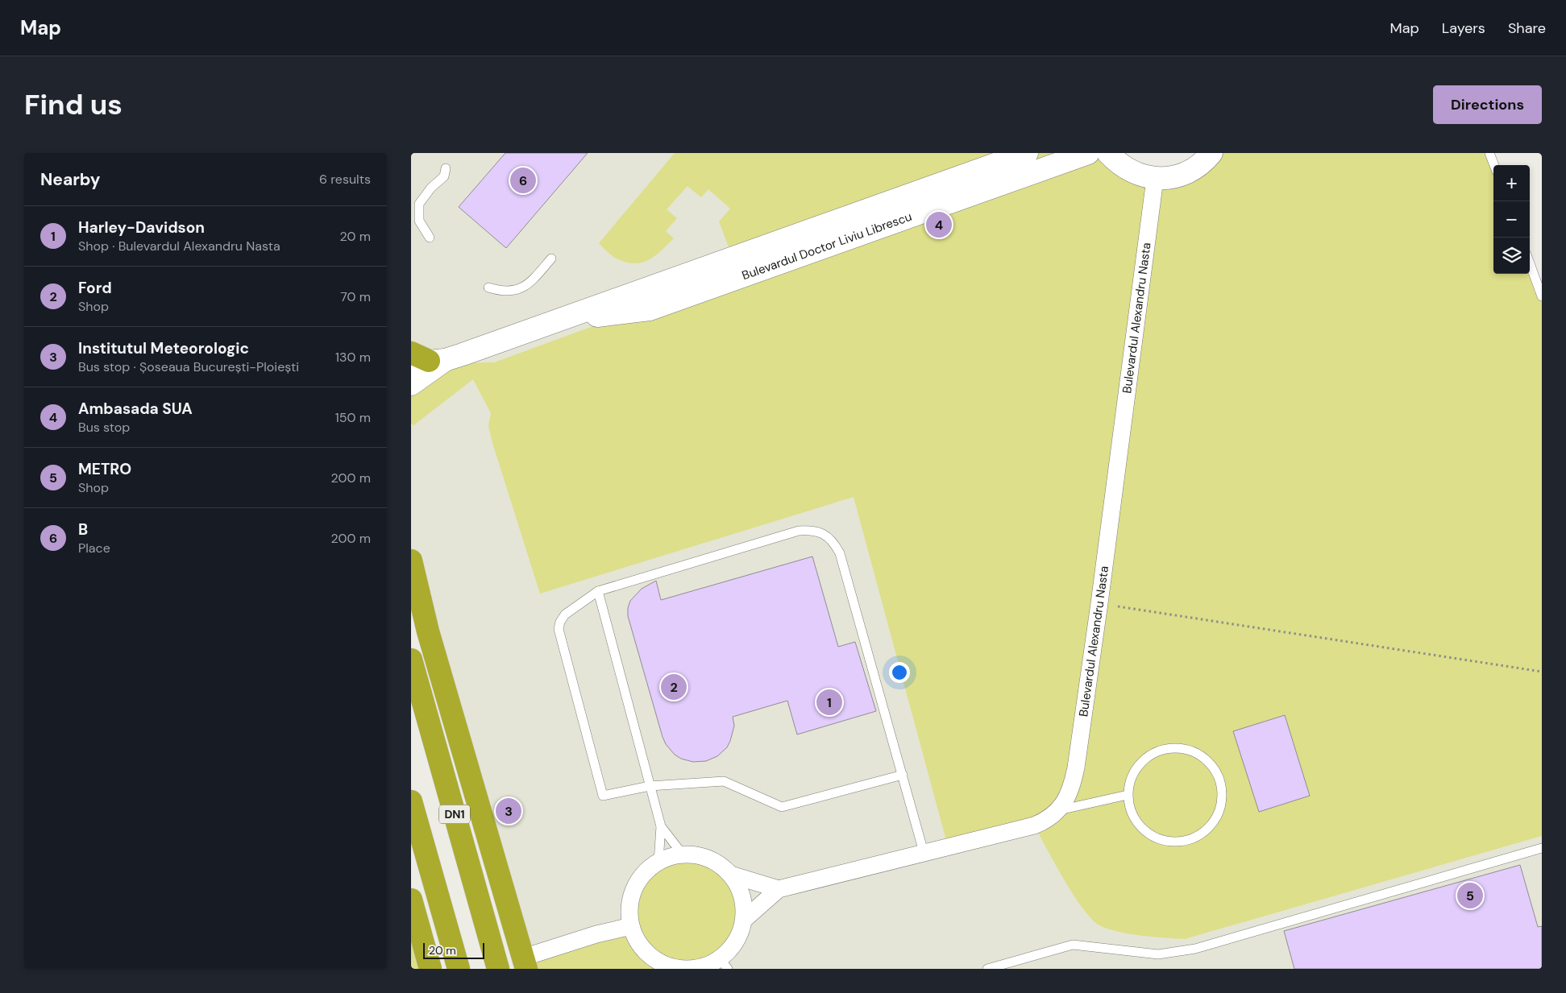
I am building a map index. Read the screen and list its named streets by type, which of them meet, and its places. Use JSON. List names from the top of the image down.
{
  "streets": {
    "highway": ["DN1"],
    "street": ["Bulevardul Doctor Liviu Librescu", "Bulevardul Alexandru Nasta"]
  },
  "scale_bar": "20 m",
  "page": {
    "header": "Map",
    "nav": ["Map", "Layers", "Share"],
    "buttons": "Directions",
    "title": "Find us",
    "heading": ["Nearby", "6 results"],
    "map_buttons": ["+", "−"],
    "pins": [
      "6",
      "4",
      "2",
      "1",
      "3",
      "5"
    ],
    "list": [
      {
        "mark": "1",
        "name": "Harley-Davidson",
        "note": "Shop · Bulevardul Alexandru Nasta",
        "value": "20 m"
      },
      {
        "mark": "2",
        "name": "Ford",
        "note": "Shop",
        "value": "70 m"
      },
      {
        "mark": "3",
        "name": "Institutul Meteorologic",
        "note": "Bus stop · Șoseaua București-Ploiești",
        "value": "130 m"
      },
      {
        "mark": "4",
        "name": "Ambasada SUA",
        "note": "Bus stop",
        "value": "150 m"
      },
      {
        "mark": "5",
        "name": "METRO",
        "note": "Shop",
        "value": "200 m"
      },
      {
        "mark": "6",
        "name": "B",
        "note": "Place",
        "value": "200 m"
      }
    ],
    "scale": "20 m"
  }
}
